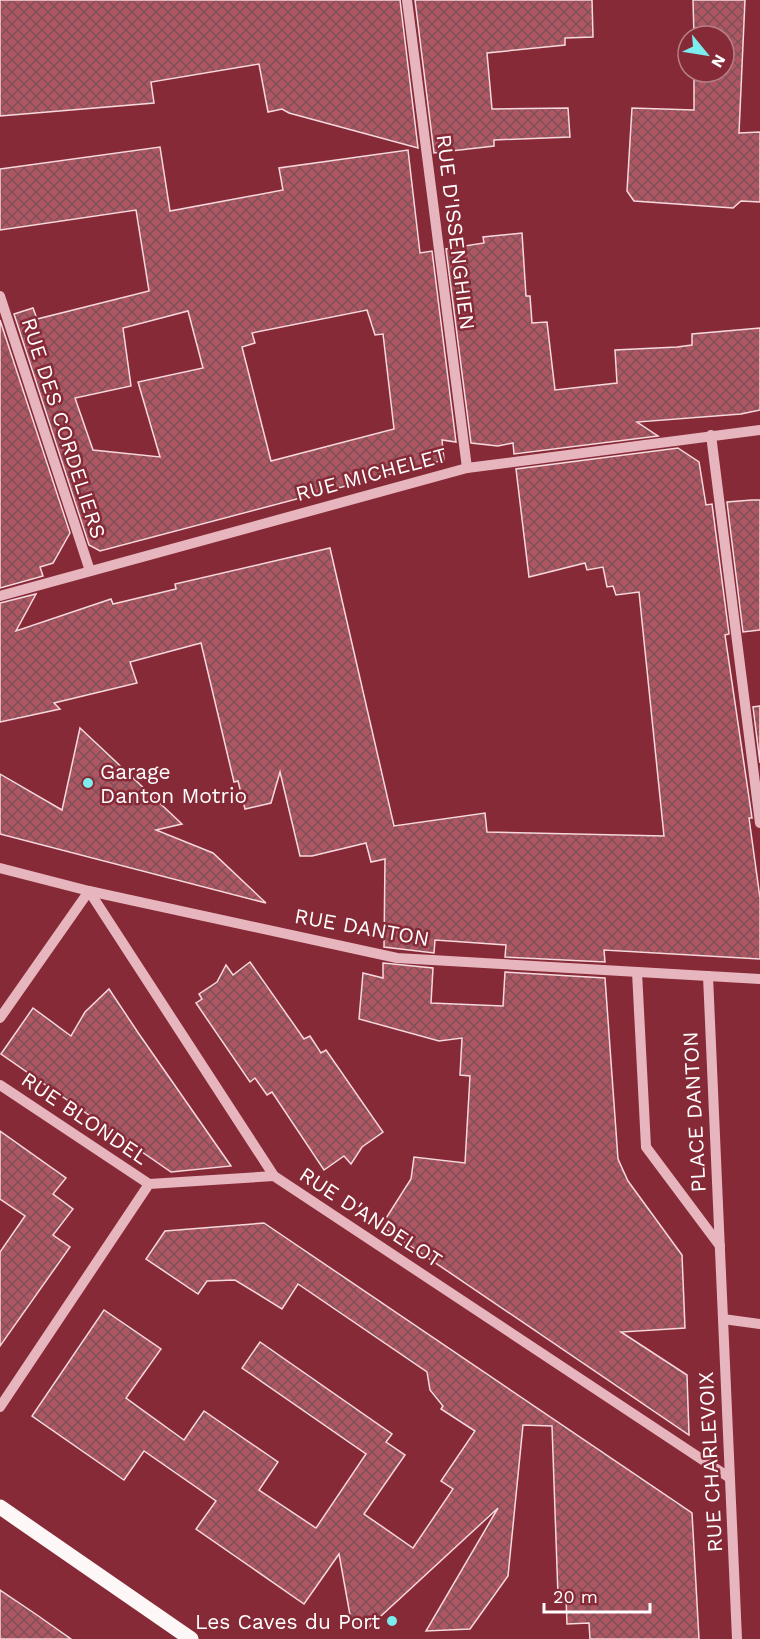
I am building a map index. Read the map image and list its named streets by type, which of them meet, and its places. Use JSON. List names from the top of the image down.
{
  "streets": {
    "street": [
      "RUE D'ISSENGHIEN",
      "RUE DES CORDELIERS",
      "RUE MICHELET",
      "RUE DANTON",
      "PLACE DANTON",
      "RUE BLONDEL",
      "RUE D'ANDELOT",
      "RUE CHARLEVOIX"
    ]
  },
  "crossings": [
    ["RUE D'ISSENGHIEN", "RUE MICHELET"],
    ["RUE DES CORDELIERS", "RUE MICHELET"],
    ["RUE DANTON", "PLACE DANTON"],
    ["RUE DANTON", "RUE D'ANDELOT"],
    ["PLACE DANTON", "RUE CHARLEVOIX"],
    ["RUE D'ANDELOT", "RUE CHARLEVOIX"]
  ],
  "places": ["Garage Danton Motrio", "Les Caves du Port"],
  "scale_bar": "20 m",
  "north": "bottom right"
}
